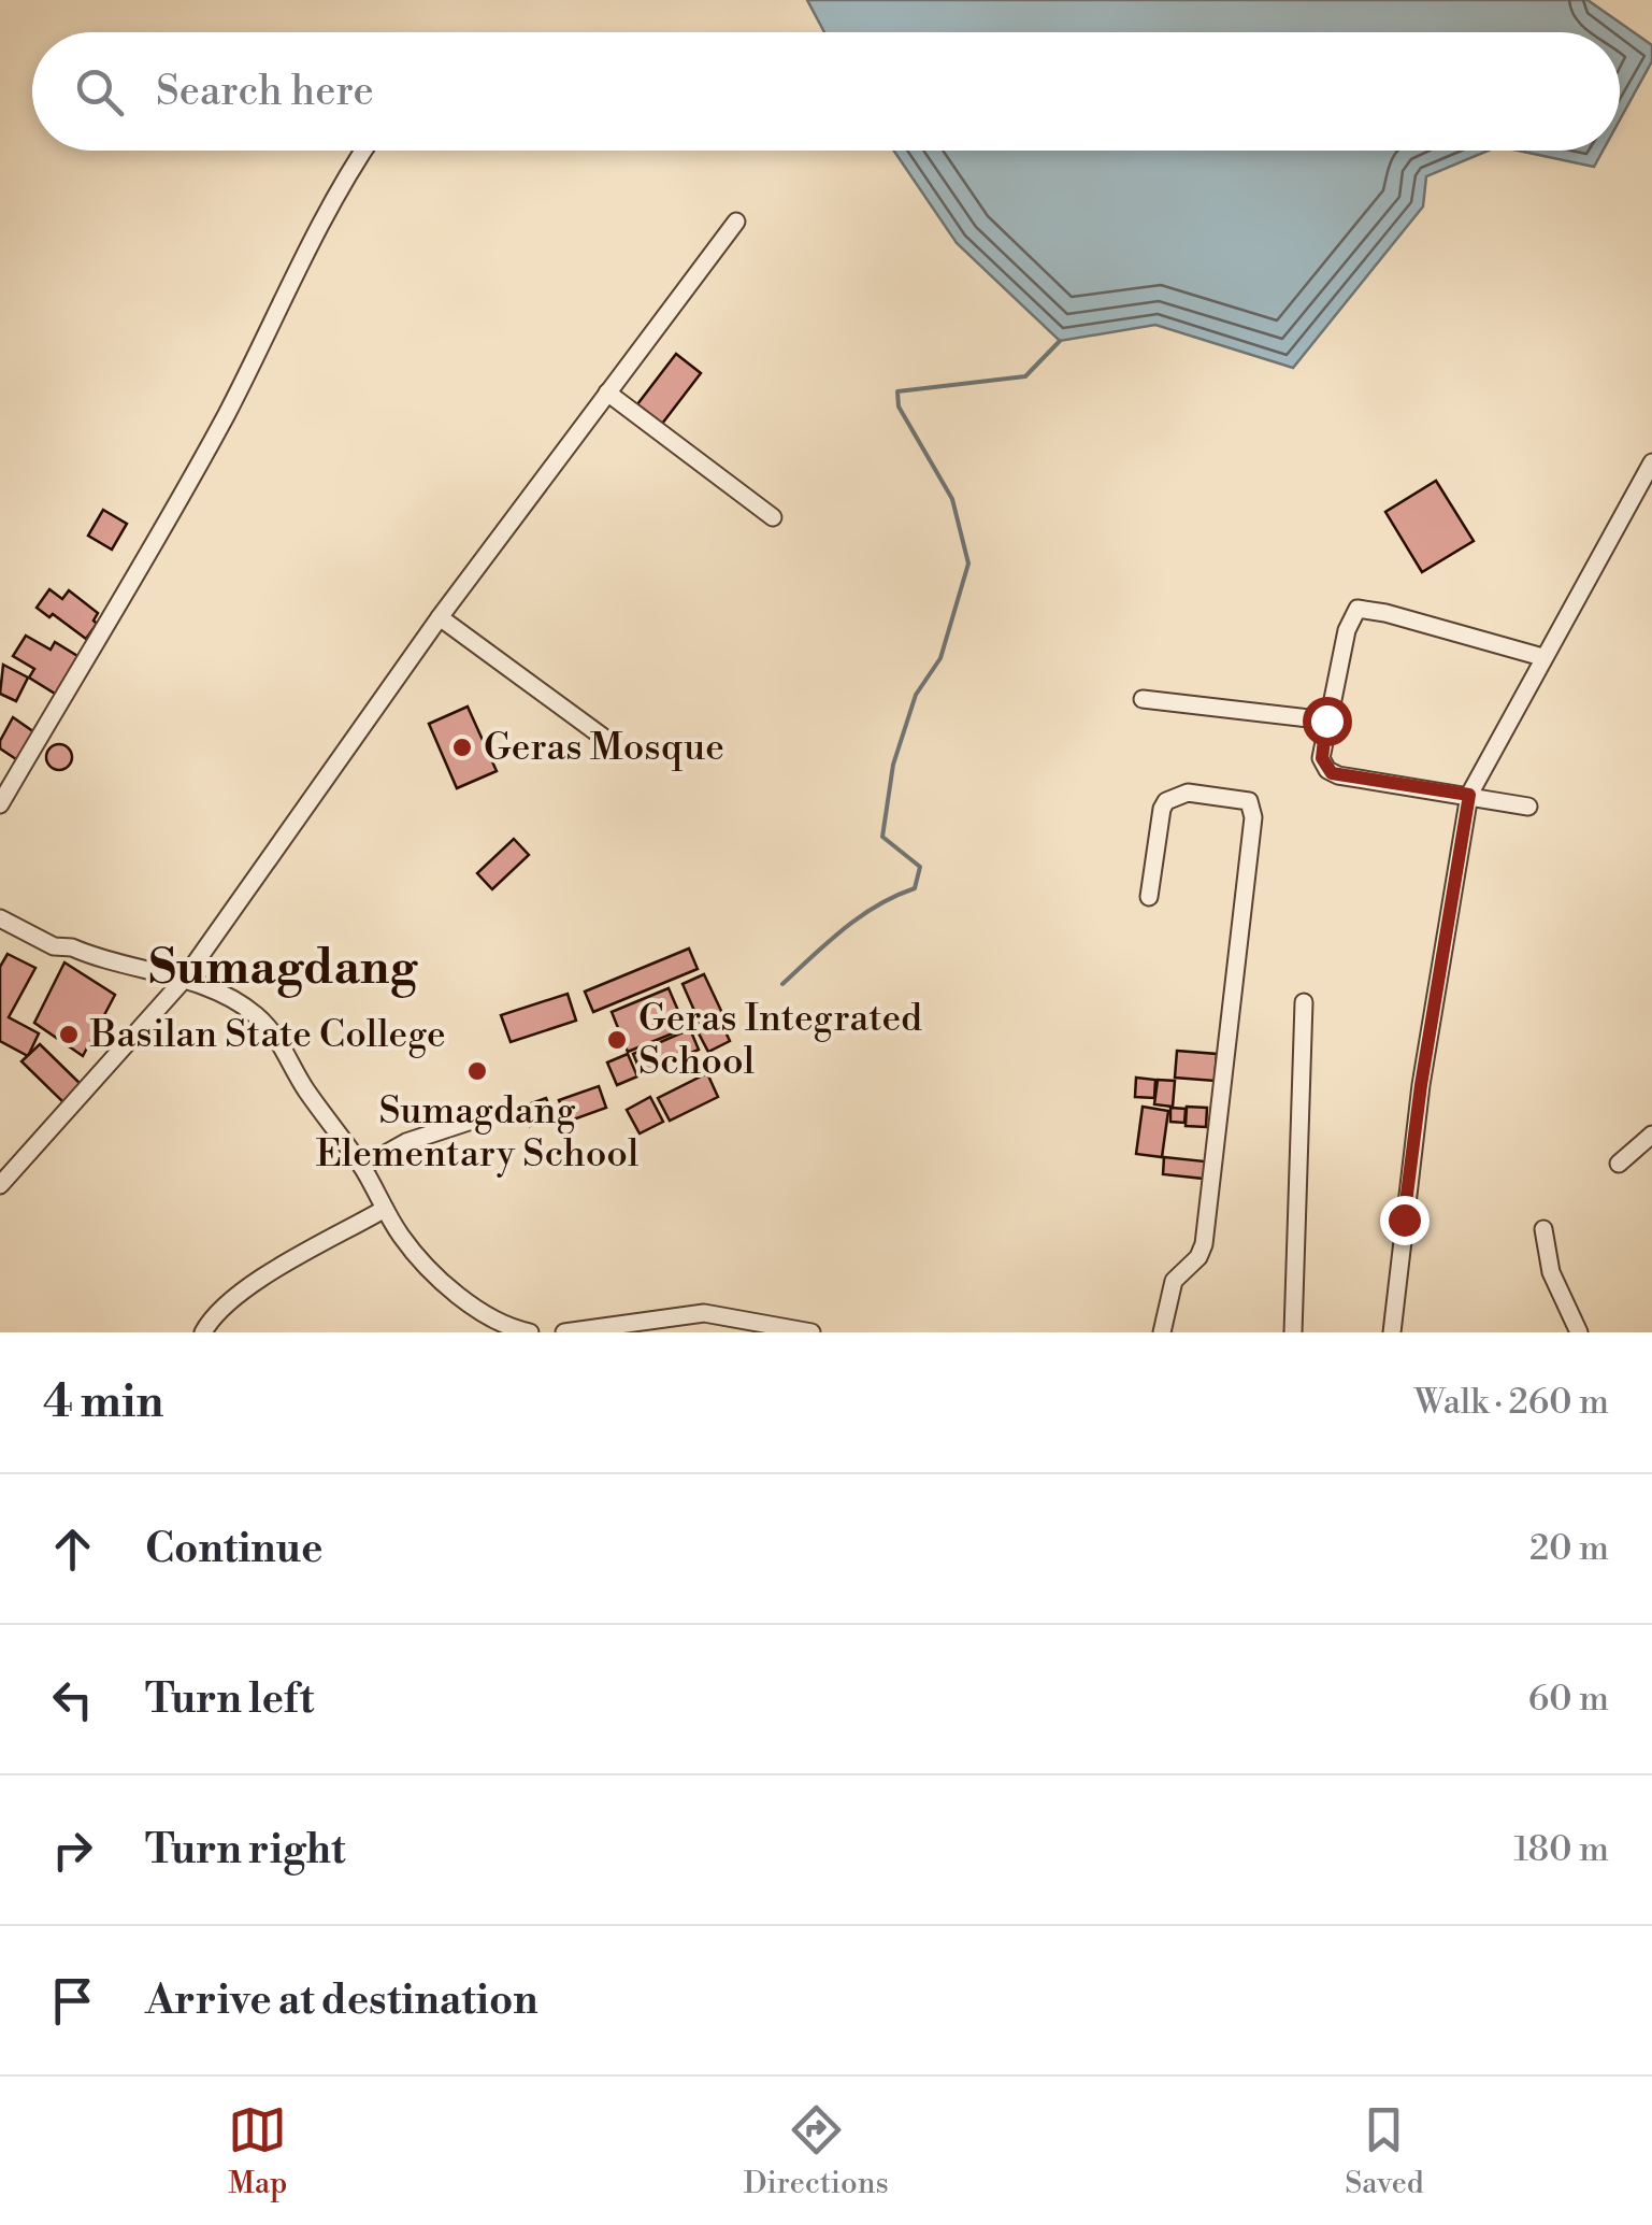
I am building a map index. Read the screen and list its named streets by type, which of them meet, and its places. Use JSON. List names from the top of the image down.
{
  "districts": ["Sumagdang"],
  "places": [
    "Geras Mosque",
    "Basilan State College",
    "Geras Integrated School",
    "Sumagdang Elementary School"
  ],
  "page": {
    "search": "Search here",
    "heading": ["4 min", "Walk · 260 m"],
    "list": [
      ["Continue", "20 m"],
      ["Turn left", "60 m"],
      ["Turn right", "180 m"],
      "Arrive at destination"
    ],
    "nav": ["Map", "Directions", "Saved"]
  }
}
